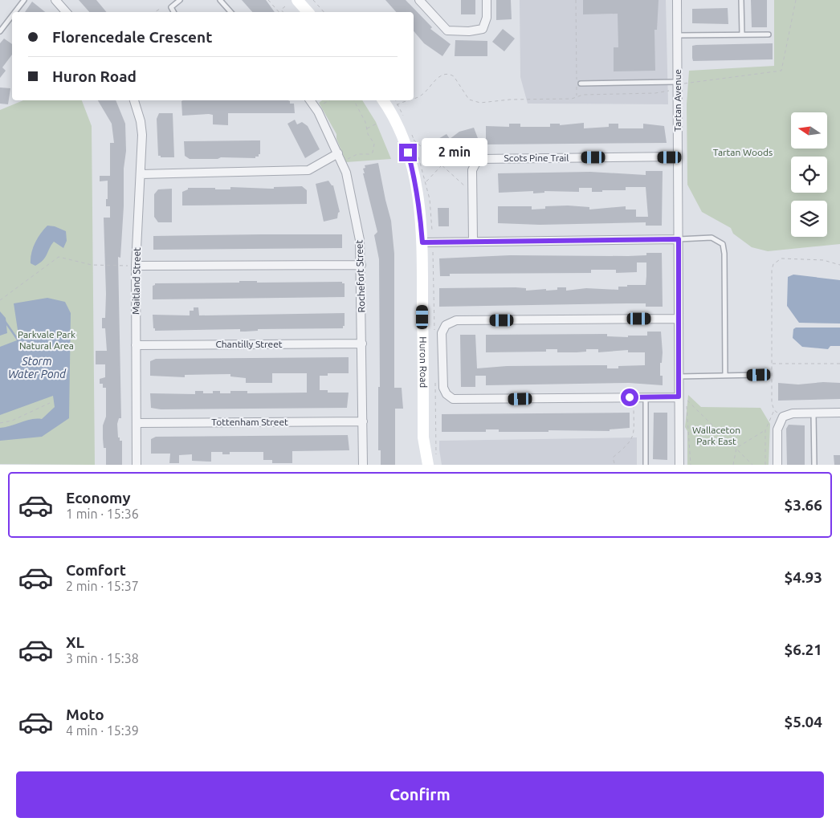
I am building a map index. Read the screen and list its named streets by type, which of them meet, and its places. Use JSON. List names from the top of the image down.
{
  "streets": {
    "main road": ["Huron Road"],
    "street": [
      "Tartan Avenue",
      "Scots Pine Trail",
      "Rochefort Street",
      "Maitland Street",
      "Chantilly Street",
      "Tottenham Street"
    ]
  },
  "crossings": [
    ["Tartan Avenue", "Scots Pine Trail"],
    ["Rochefort Street", "Chantilly Street"],
    ["Rochefort Street", "Tottenham Street"],
    ["Maitland Street", "Chantilly Street"],
    ["Maitland Street", "Tottenham Street"]
  ],
  "water": ["Storm Water Pond"],
  "parks": ["Tartan Woods", "Parkvale Park Natural Area", "Wallaceton Park East"],
  "north": "left",
  "page": {
    "banner": ["Florencedale Crescent", "Huron Road"],
    "bubble": "2 min",
    "list": [
      {
        "name": "Economy",
        "note": "1 min · 15:36",
        "value": "$3.66"
      },
      {
        "name": "Comfort",
        "note": "2 min · 15:37",
        "value": "$4.93"
      },
      {
        "name": "XL",
        "note": "3 min · 15:38",
        "value": "$6.21"
      },
      {
        "name": "Moto",
        "note": "4 min · 15:39",
        "value": "$5.04"
      }
    ],
    "buttons": "Confirm"
  }
}
